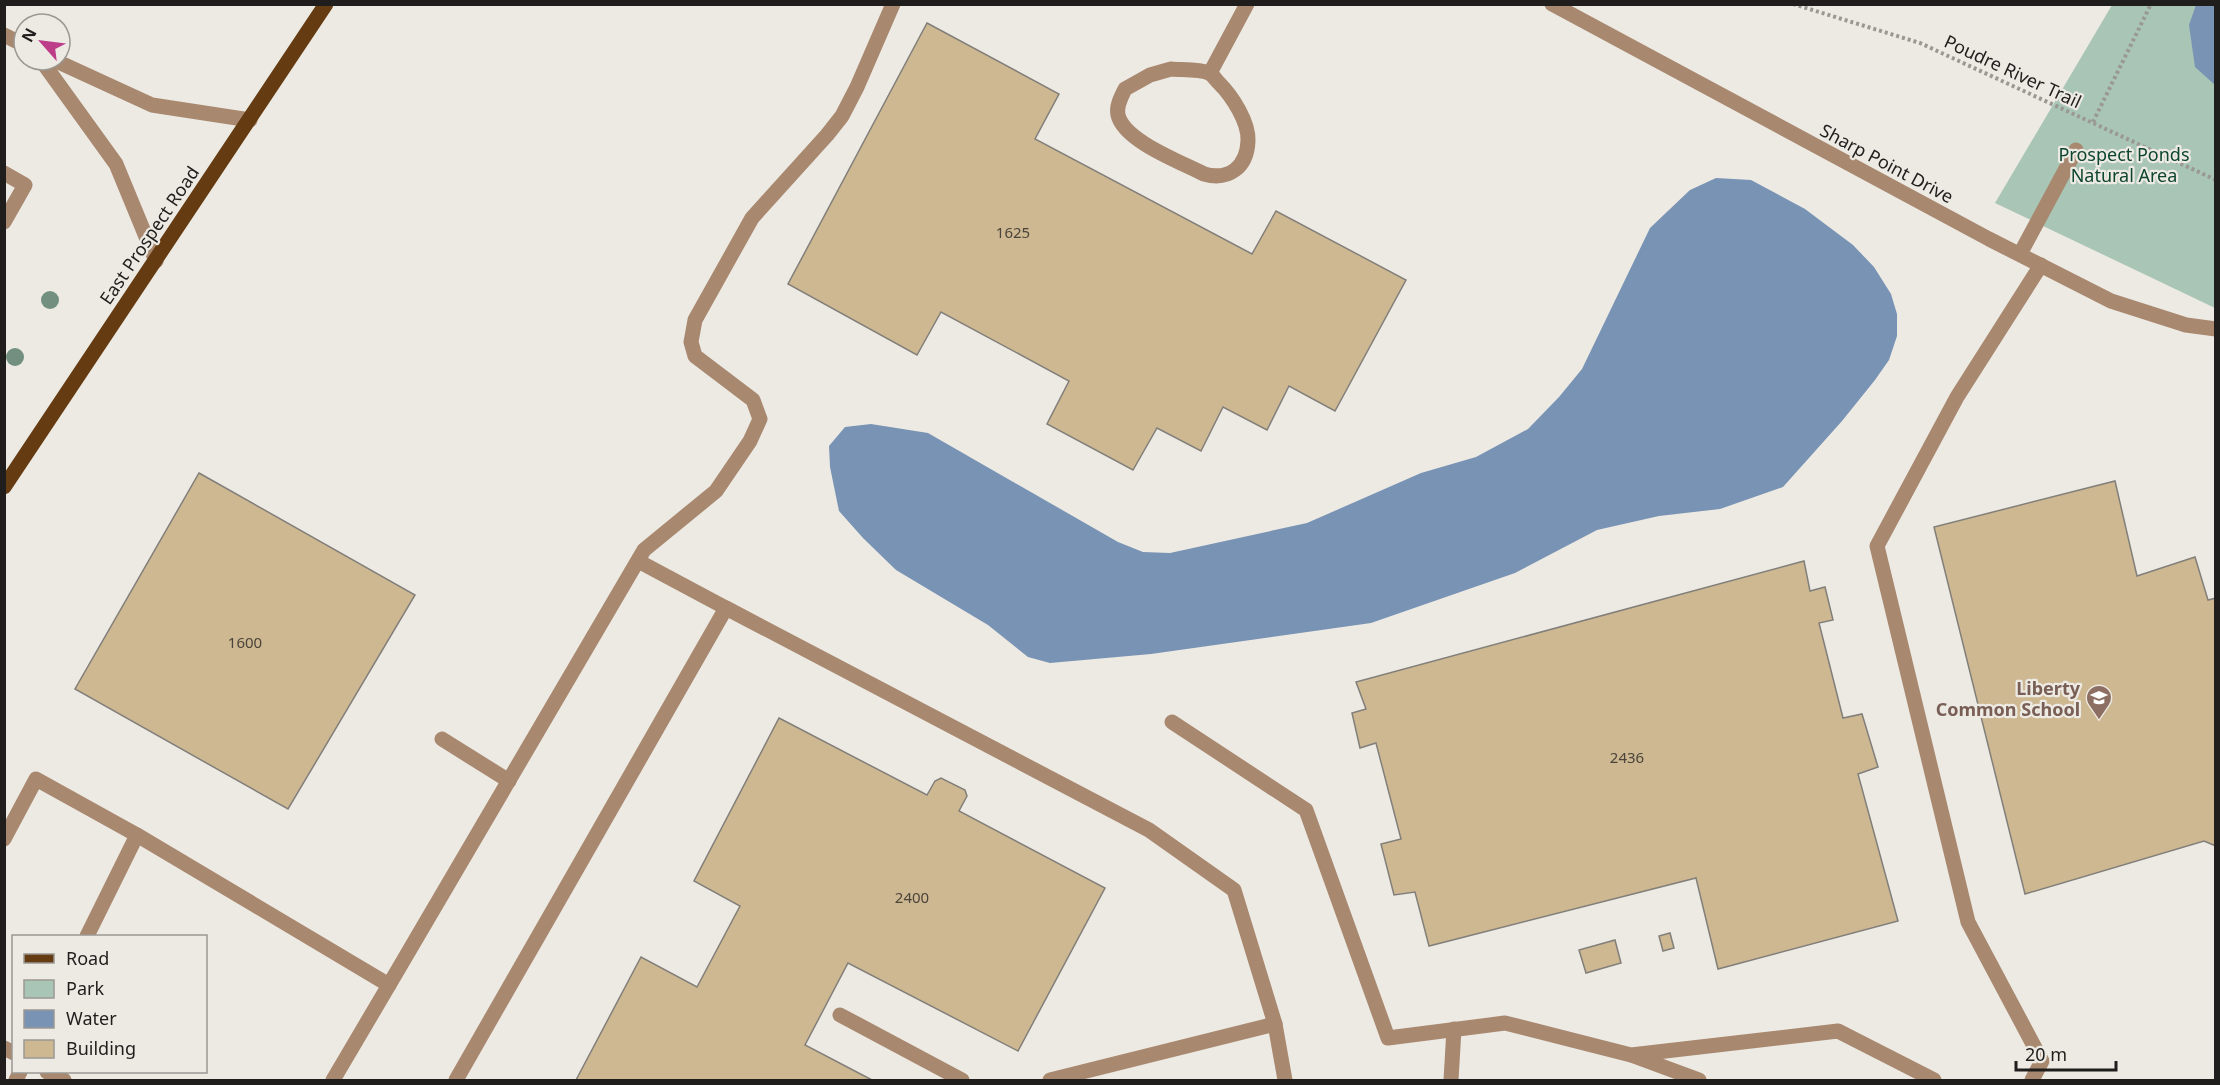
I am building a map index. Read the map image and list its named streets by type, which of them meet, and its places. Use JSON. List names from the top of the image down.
{
  "streets": {
    "main road": ["East Prospect Road"],
    "street": ["Sharp Point Drive"],
    "path": ["Poudre River Trail"]
  },
  "parks": ["Prospect Ponds Natural Area"],
  "places": {
    "school or university": ["Liberty Common School"]
  },
  "house_numbers": [
    "1625",
    "1600",
    "2436",
    "2400"
  ],
  "legend": [
    "Road",
    "Park",
    "Water",
    "Building"
  ],
  "scale_bar": "20 m",
  "north": "top left"
}
